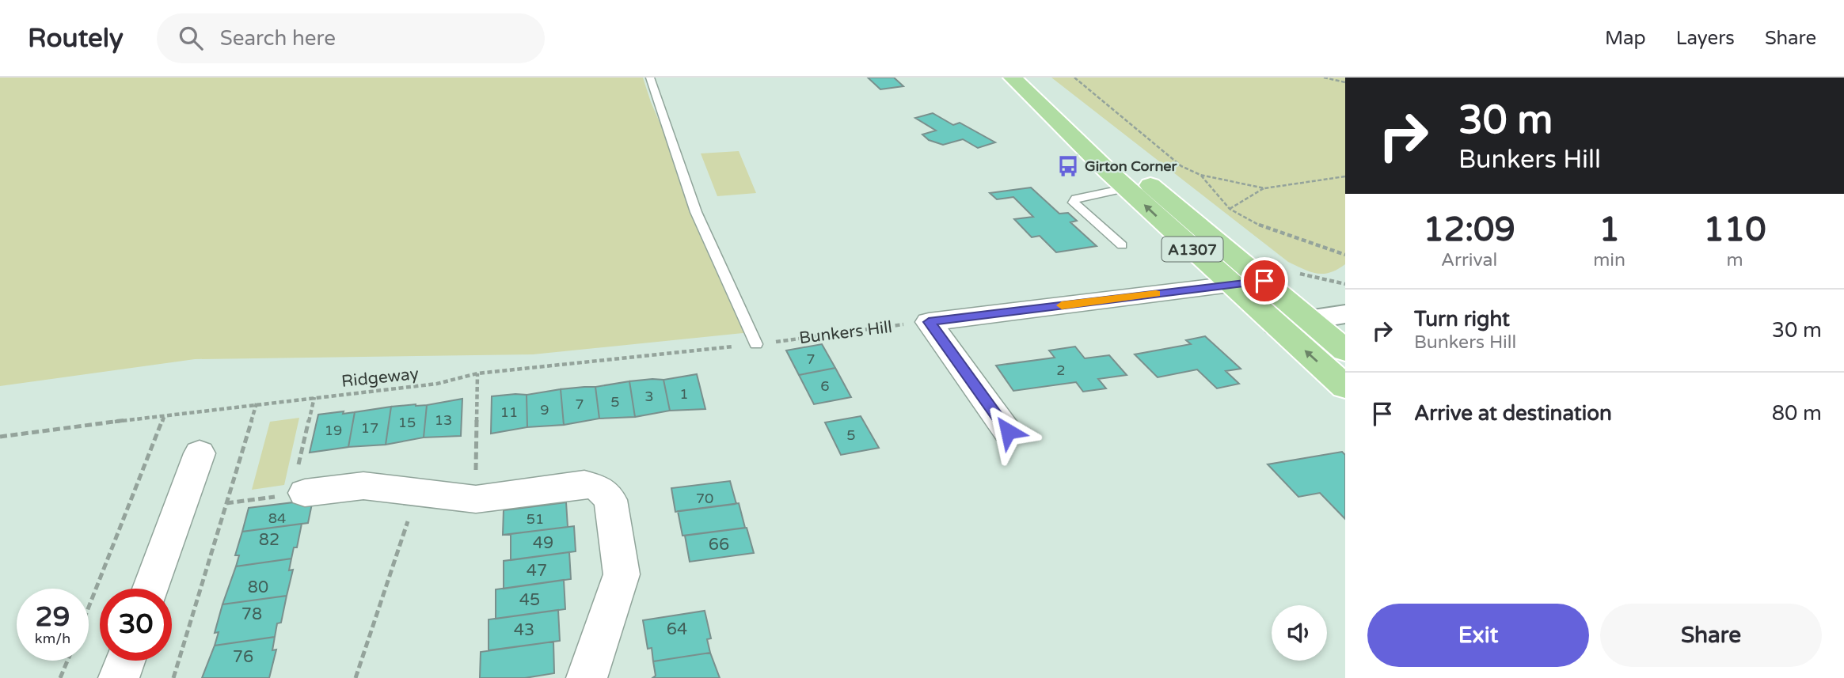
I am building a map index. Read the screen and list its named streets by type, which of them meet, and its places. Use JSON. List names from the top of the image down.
{
  "streets": {
    "main road": ["A1307"],
    "path": ["Bunkers Hill", "Ridgeway"]
  },
  "crossings": [
    ["Bunkers Hill", "Ridgeway"]
  ],
  "places": {
    "bus stop": ["Girton Corner"]
  },
  "house_numbers": [
    "7",
    "2",
    "6",
    "1",
    "3",
    "5",
    "7",
    "9",
    "11",
    "13",
    "15",
    "17",
    "19",
    "5",
    "70",
    "84",
    "51",
    "82",
    "49",
    "66",
    "47",
    "80",
    "45",
    "78",
    "64",
    "43",
    "76"
  ],
  "page": {
    "header": "Routely",
    "search": "Search here",
    "nav": ["Map", "Layers", "Share"],
    "turn": ["30 m", "Bunkers Hill"],
    "eta": [
      "12:09",
      "Arrival",
      "1",
      "min",
      "110",
      "m"
    ],
    "list": [
      {
        "name": "Turn right",
        "note": "Bunkers Hill",
        "value": "30 m"
      },
      {
        "name": "Arrive at destination",
        "value": "80 m"
      }
    ],
    "speed": "29 km/h",
    "limit": "30",
    "buttons": ["Exit", "Share"]
  }
}
